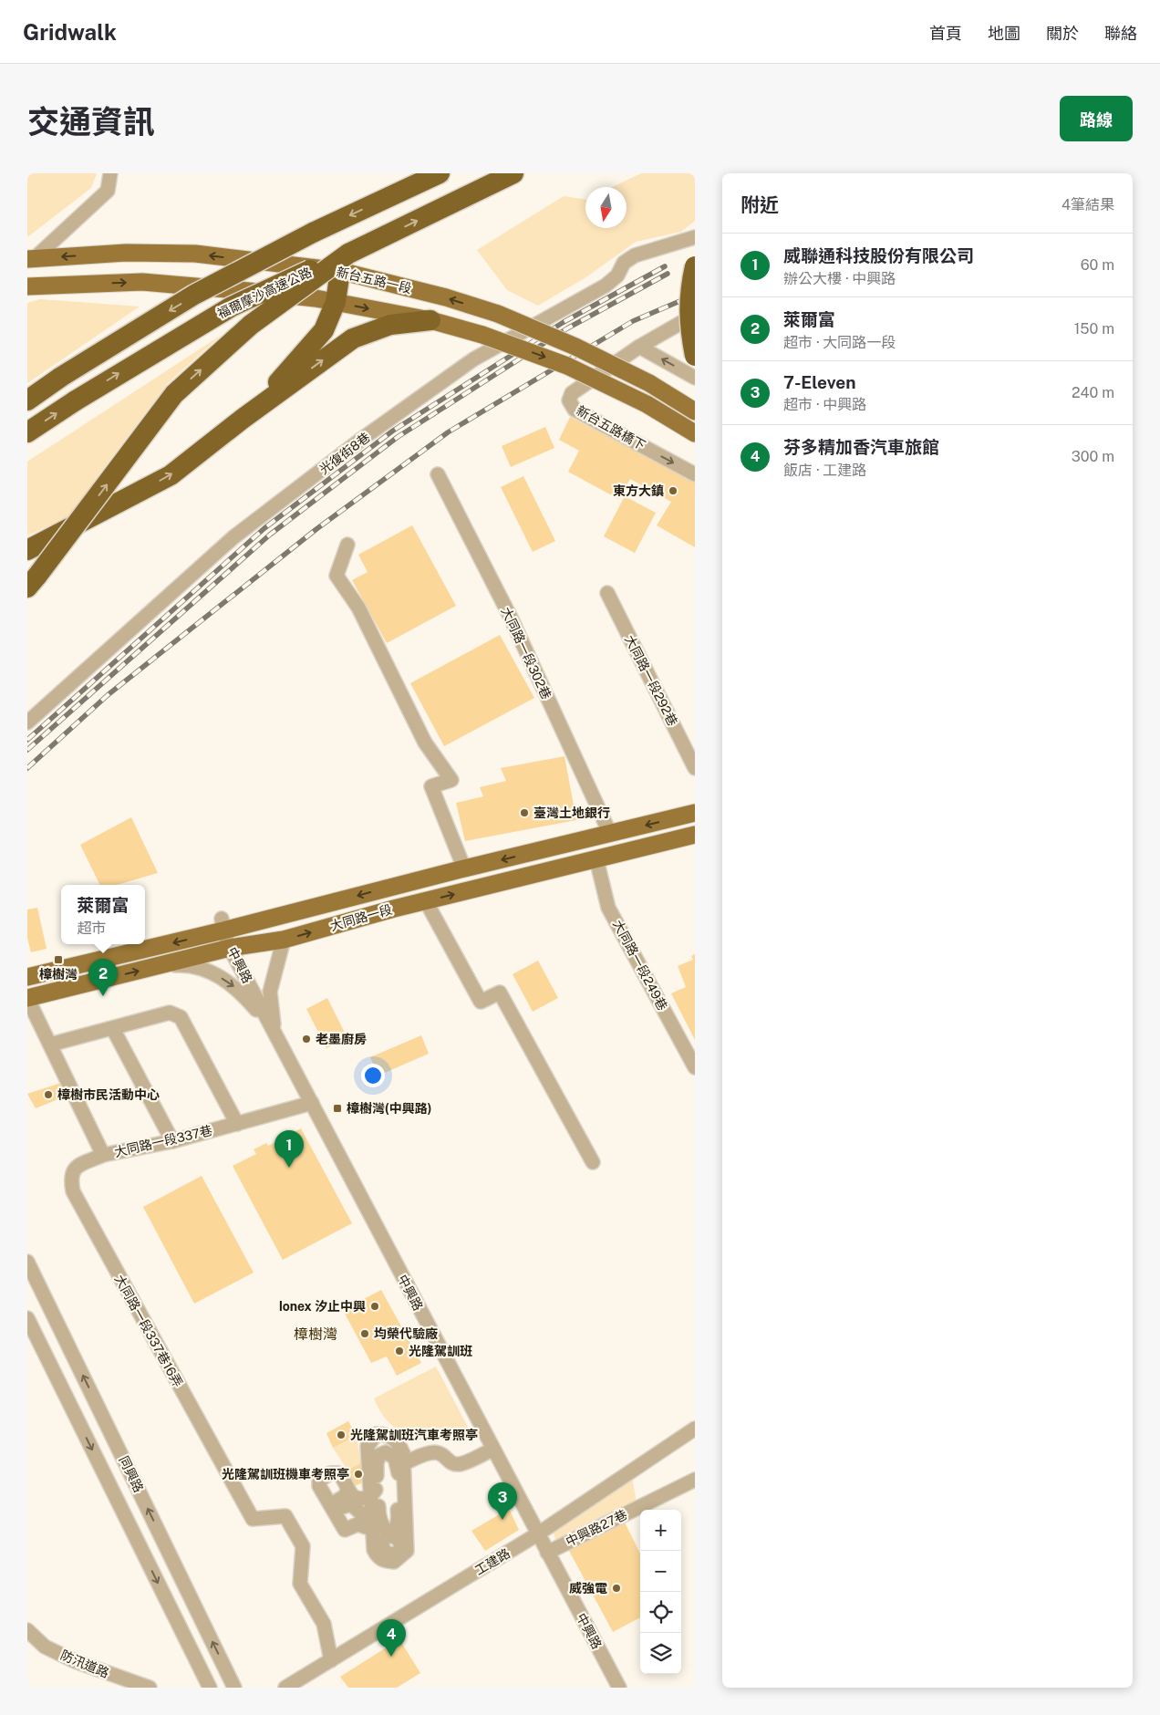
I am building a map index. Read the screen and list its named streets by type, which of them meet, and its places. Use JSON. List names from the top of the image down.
{
  "streets": {
    "highway": ["福爾摩沙高速公路"],
    "main road": ["新台五路一段", "大同路一段"],
    "street": [
      "新台五路橋下",
      "光復街8巷",
      "大同路一段302巷",
      "大同路一段292巷",
      "中興路",
      "大同路一段249巷",
      "大同路一段337巷",
      "大同路一段337巷16弄",
      "同興路",
      "中興路27巷",
      "工建路",
      "防汛道路"
    ]
  },
  "crossings": [
    ["新台五路一段", "福爾摩沙高速公路"],
    ["大同路一段302巷", "大同路一段"],
    ["大同路一段", "中興路"],
    ["大同路一段", "大同路一段249巷"],
    ["大同路一段", "大同路一段337巷"],
    ["中興路", "大同路一段337巷"],
    ["中興路", "中興路27巷"],
    ["中興路", "工建路"],
    ["大同路一段337巷", "大同路一段337巷16弄"],
    ["大同路一段337巷16弄", "工建路"]
  ],
  "districts": ["樟樹灣"],
  "places": {
    "other": [
      "東方大鎮",
      "臺灣土地銀行",
      "老墨廚房",
      "樟樹市民活動中心",
      "Ionex 汐止中興",
      "均榮代驗廠",
      "光隆駕訓班",
      "光隆駕訓班汽車考照亭",
      "光隆駕訓班機車考照亭",
      "威強電"
    ],
    "transit": ["樟樹灣", "樟樹灣(中興路)"]
  },
  "north": "bottom",
  "page": {
    "header": "Gridwalk",
    "nav": [
      "首頁",
      "地圖",
      "關於",
      "聯絡"
    ],
    "title": "交通資訊",
    "buttons": "路線",
    "heading": ["附近", "4筆結果"],
    "list": [
      {
        "mark": "1",
        "name": "威聯通科技股份有限公司",
        "note": "辦公大樓 · 中興路",
        "value": "60 m"
      },
      {
        "mark": "2",
        "name": "萊爾富",
        "note": "超市 · 大同路一段",
        "value": "150 m"
      },
      {
        "mark": "3",
        "name": "7-Eleven",
        "note": "超市 · 中興路",
        "value": "240 m"
      },
      {
        "mark": "4",
        "name": "芬多精加香汽車旅館",
        "note": "飯店 · 工建路",
        "value": "300 m"
      }
    ],
    "popup": ["萊爾富", "超市"],
    "pins": [
      "2",
      "1",
      "3",
      "4"
    ],
    "map_buttons": ["+", "−"]
  }
}
